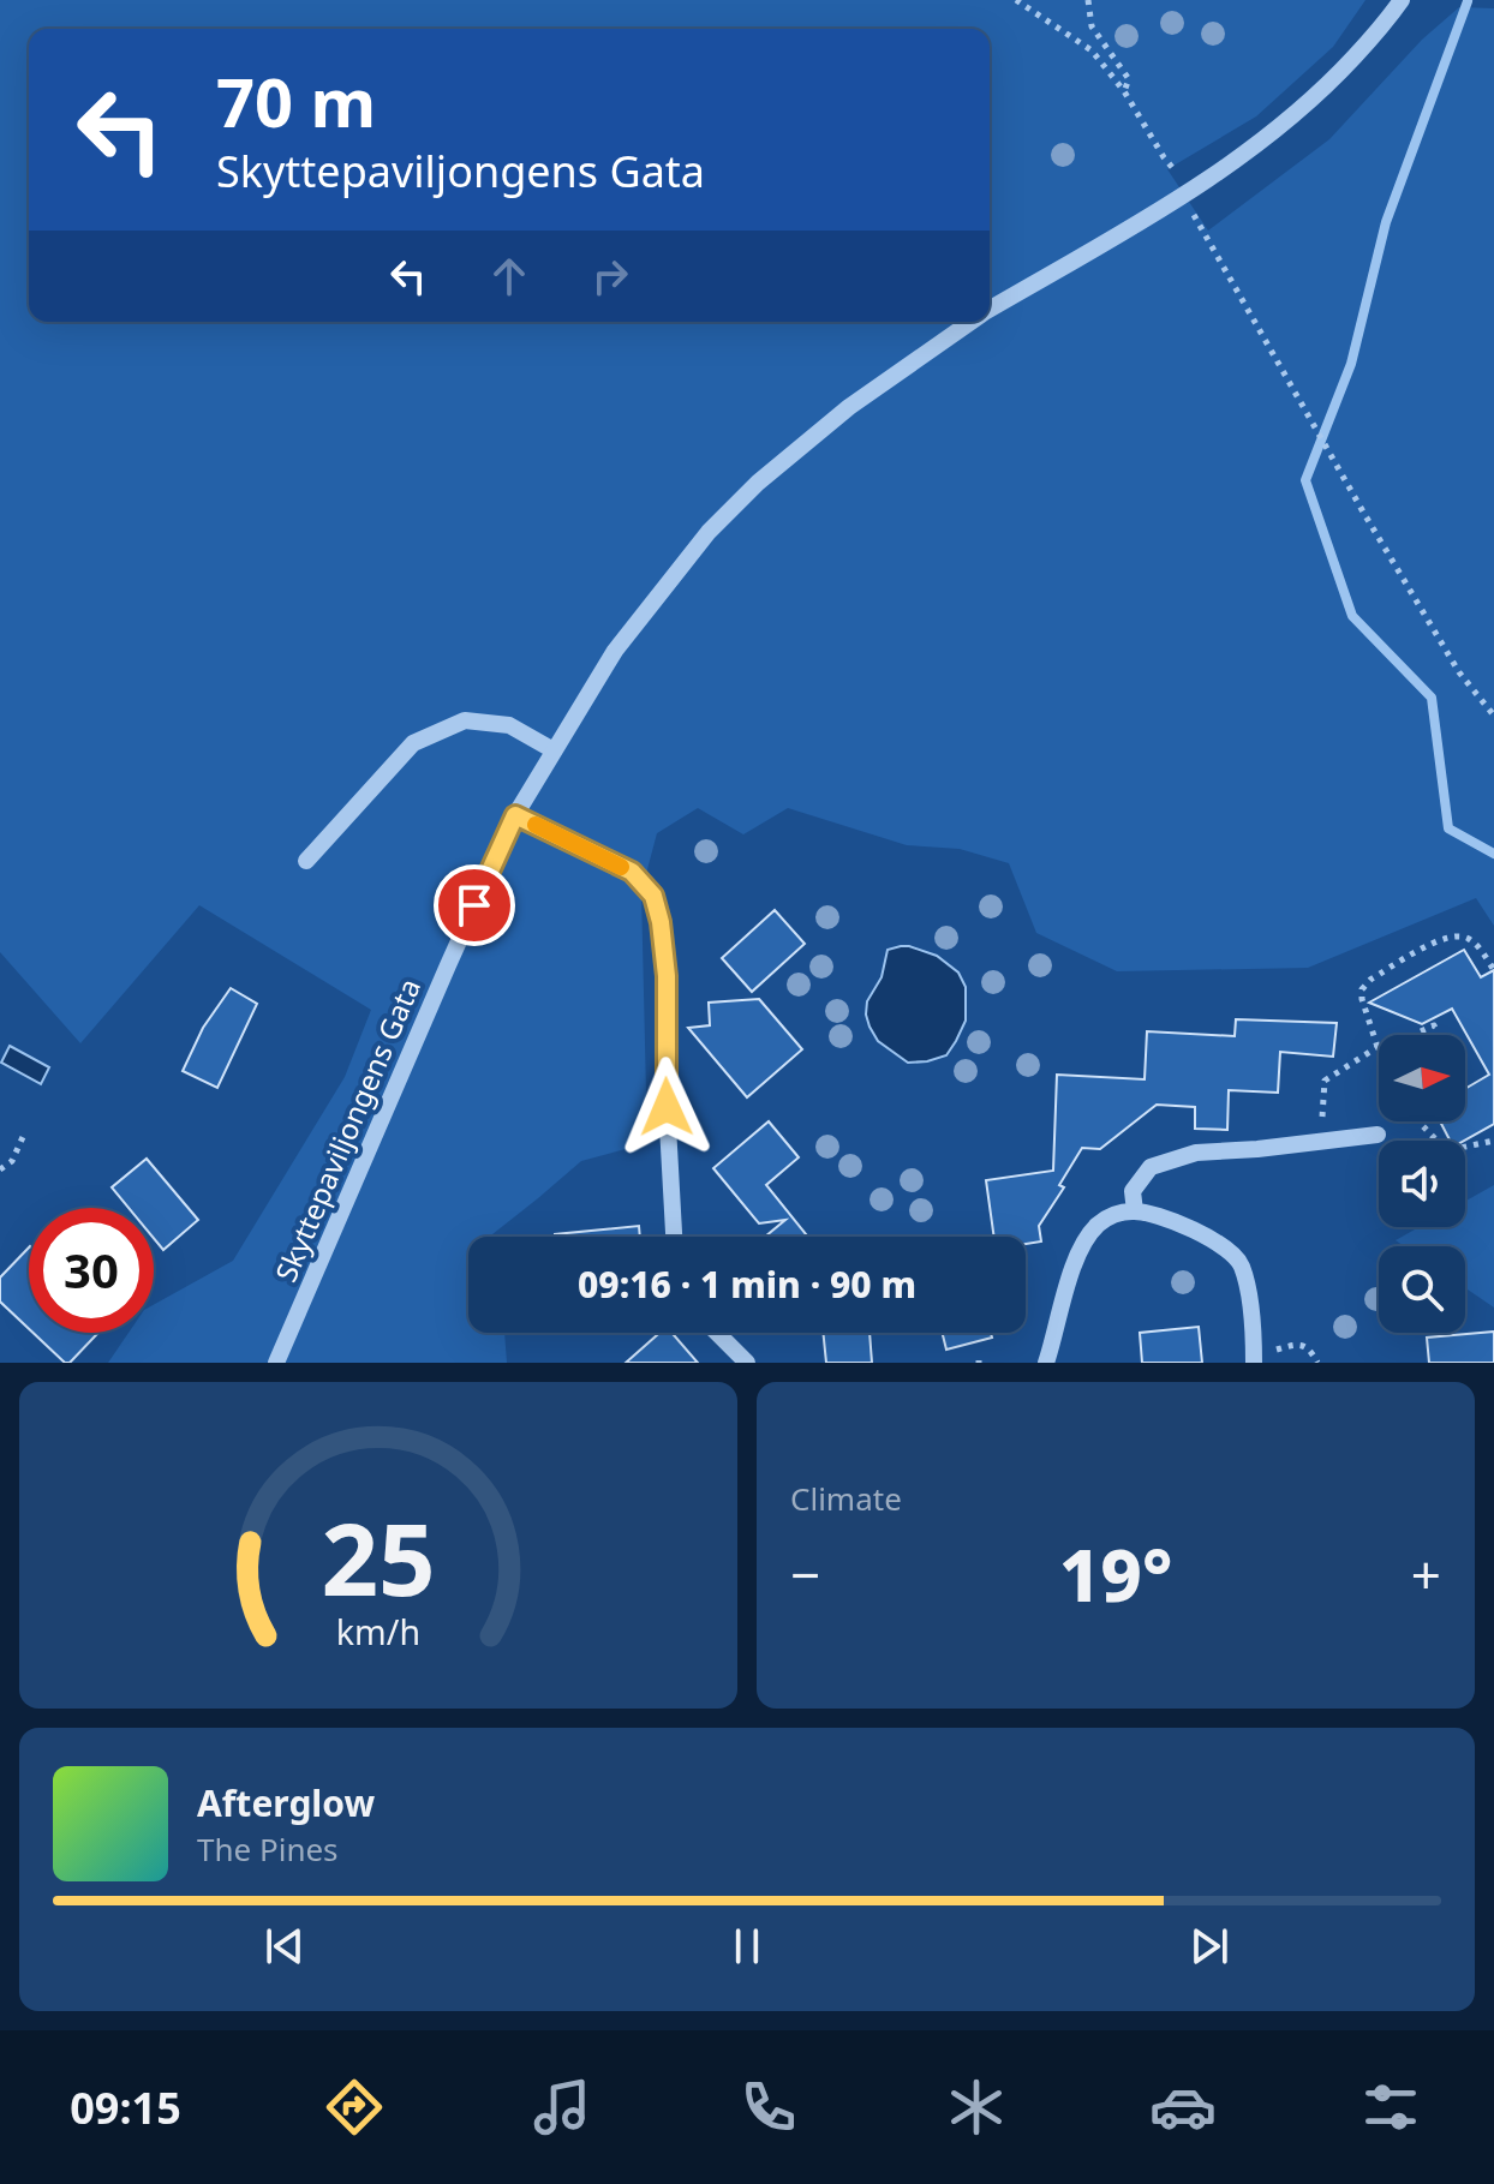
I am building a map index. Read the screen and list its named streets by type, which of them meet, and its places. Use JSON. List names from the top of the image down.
{
  "streets": {
    "street": ["Skyttepaviljongens Gata"]
  },
  "north": "right",
  "page": {
    "turn": ["70 m", "Skyttepaviljongens Gata"],
    "limit": "30",
    "trip": "09:16 · 1 min · 90 m",
    "tile": "Climate",
    "heat": ["−", "19°", "+"],
    "song": ["Afterglow", "The Pines"],
    "tabs": "09:15",
    "gauge": ["25", "km/h"]
  }
}
